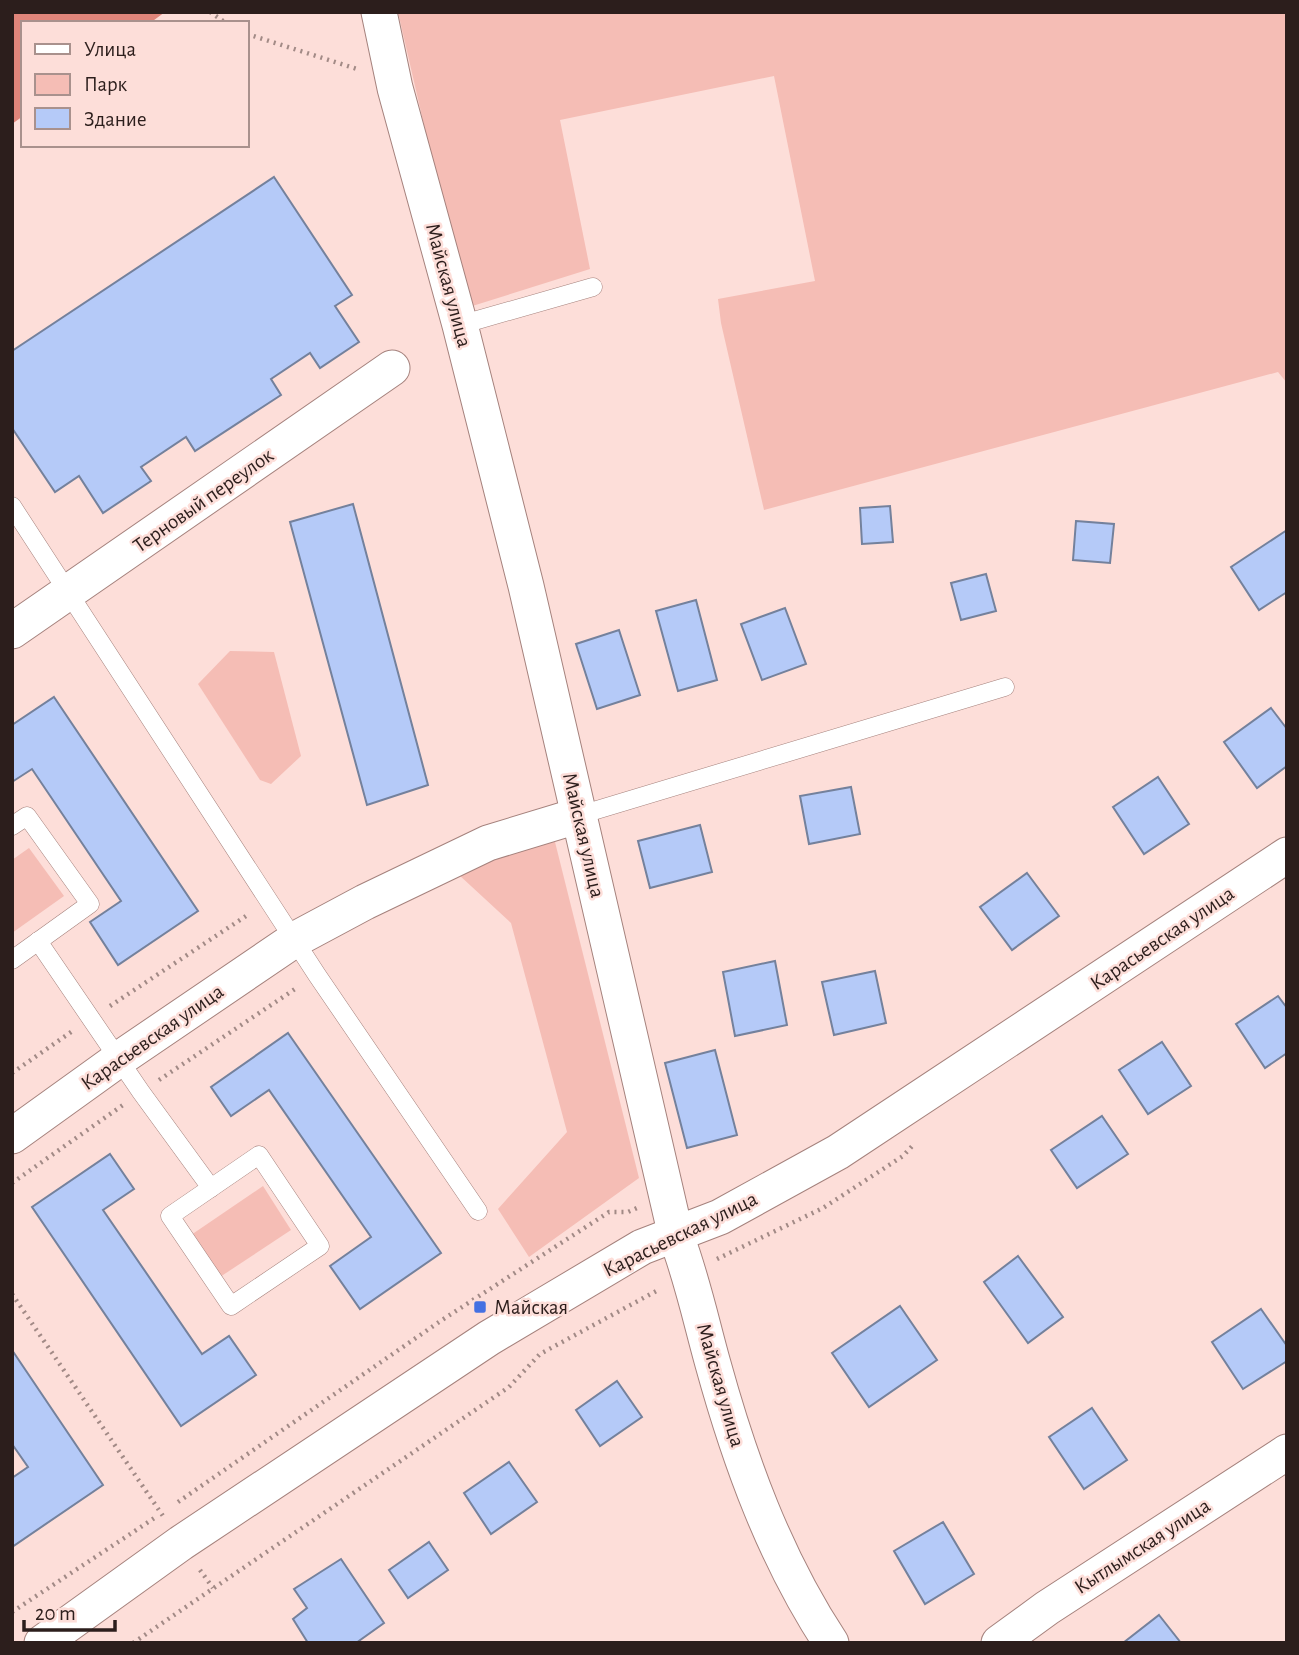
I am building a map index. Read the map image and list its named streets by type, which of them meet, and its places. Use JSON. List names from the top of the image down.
{
  "streets": {
    "street": [
      "Майская улица",
      "Терновый переулок",
      "Карасьевская улица",
      "Кытлымская улица"
    ]
  },
  "crossings": [
    ["Майская улица", "Карасьевская улица"]
  ],
  "places": {
    "transit": ["Майская"]
  },
  "legend": ["Улица", "Парк", "Здание"],
  "scale_bar": "20 m"
}
